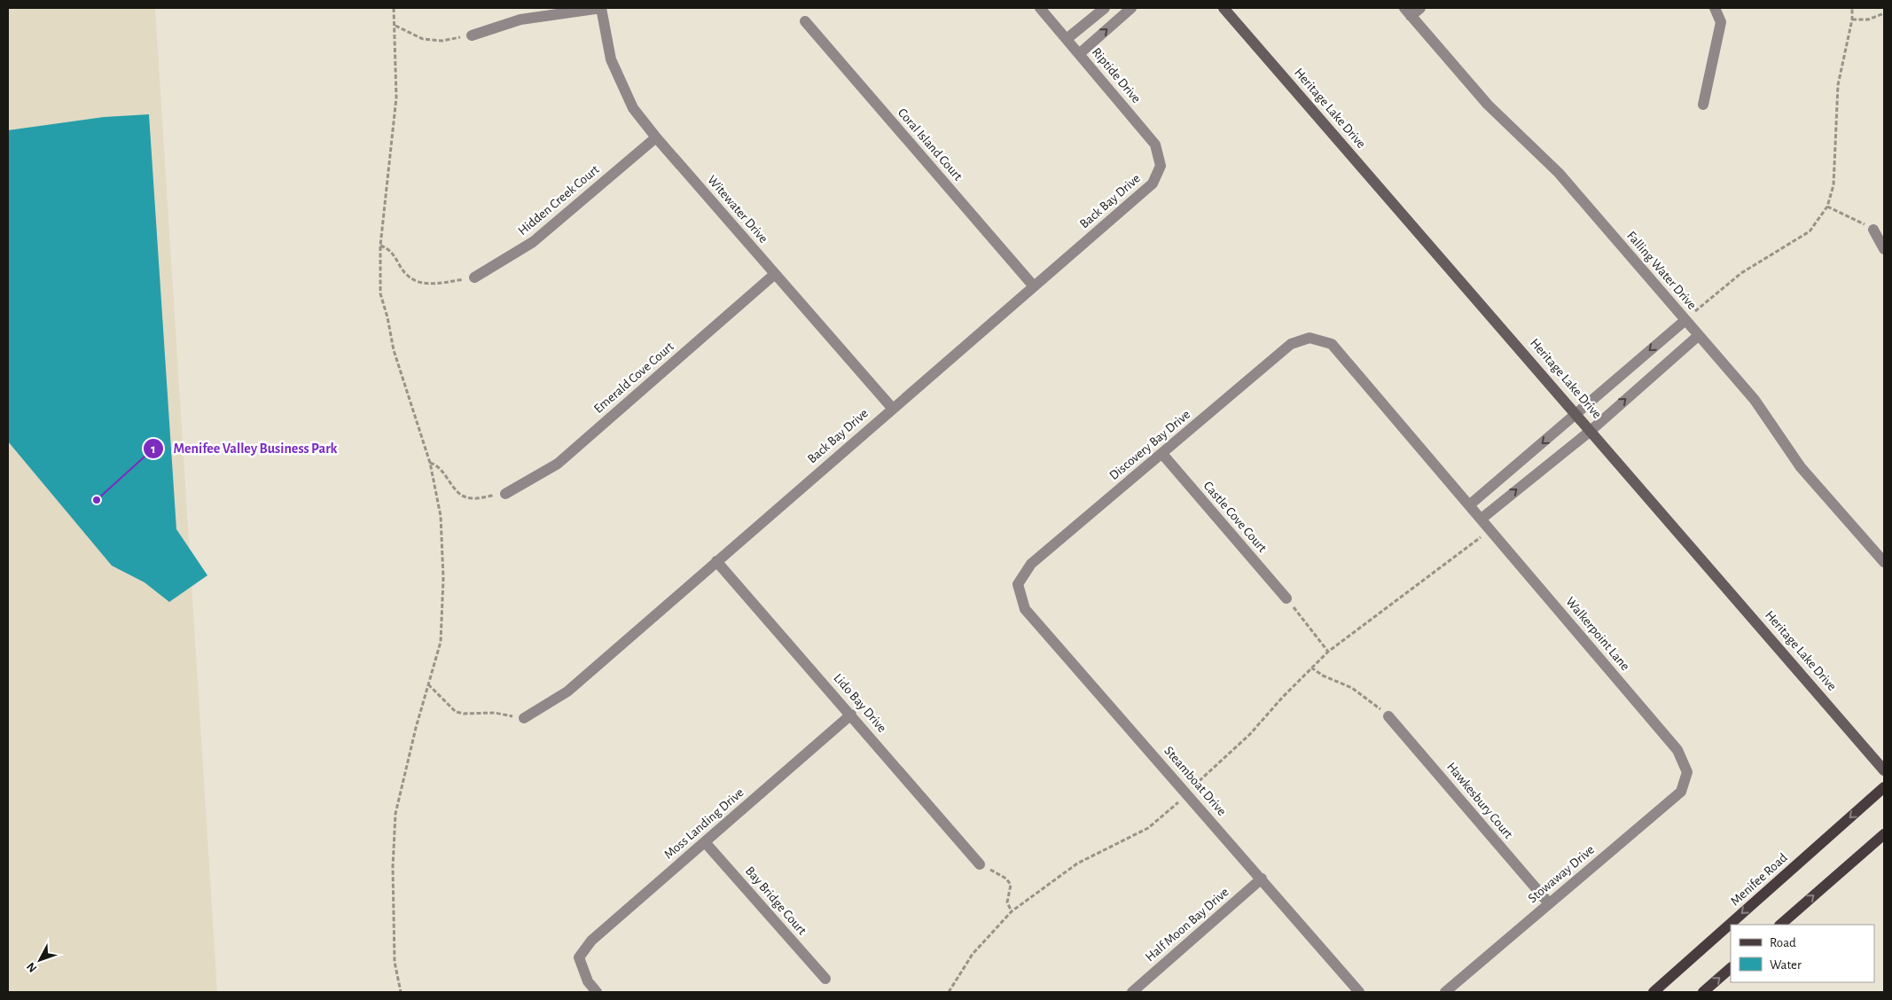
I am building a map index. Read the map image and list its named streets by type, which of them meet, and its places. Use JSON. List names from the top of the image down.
{
  "streets": {
    "main road": ["Menifee Road"],
    "street": [
      "Riptide Drive",
      "Heritage Lake Drive",
      "Coral Island Court",
      "Hidden Creek Court",
      "Back Bay Drive",
      "Witewater Drive",
      "Falling Water Drive",
      "Emerald Cove Court",
      "Discovery Bay Drive",
      "Castle Cove Court",
      "Walkerpoint Lane",
      "Lido Bay Drive",
      "Steamboat Drive",
      "Hawkesbury Court",
      "Moss Landing Drive",
      "Stowaway Drive",
      "Bay Bridge Court",
      "Half Moon Bay Drive"
    ]
  },
  "crossings": [
    ["Riptide Drive", "Back Bay Drive"],
    ["Coral Island Court", "Back Bay Drive"],
    ["Hidden Creek Court", "Witewater Drive"],
    ["Back Bay Drive", "Witewater Drive"],
    ["Back Bay Drive", "Lido Bay Drive"],
    ["Witewater Drive", "Emerald Cove Court"],
    ["Discovery Bay Drive", "Castle Cove Court"],
    ["Discovery Bay Drive", "Walkerpoint Lane"],
    ["Discovery Bay Drive", "Steamboat Drive"],
    ["Walkerpoint Lane", "Stowaway Drive"],
    ["Lido Bay Drive", "Moss Landing Drive"],
    ["Steamboat Drive", "Half Moon Bay Drive"],
    ["Hawkesbury Court", "Stowaway Drive"],
    ["Moss Landing Drive", "Bay Bridge Court"]
  ],
  "places": ["Menifee Valley Business Park"],
  "legend": ["Road", "Water"],
  "north": "bottom left"
}
